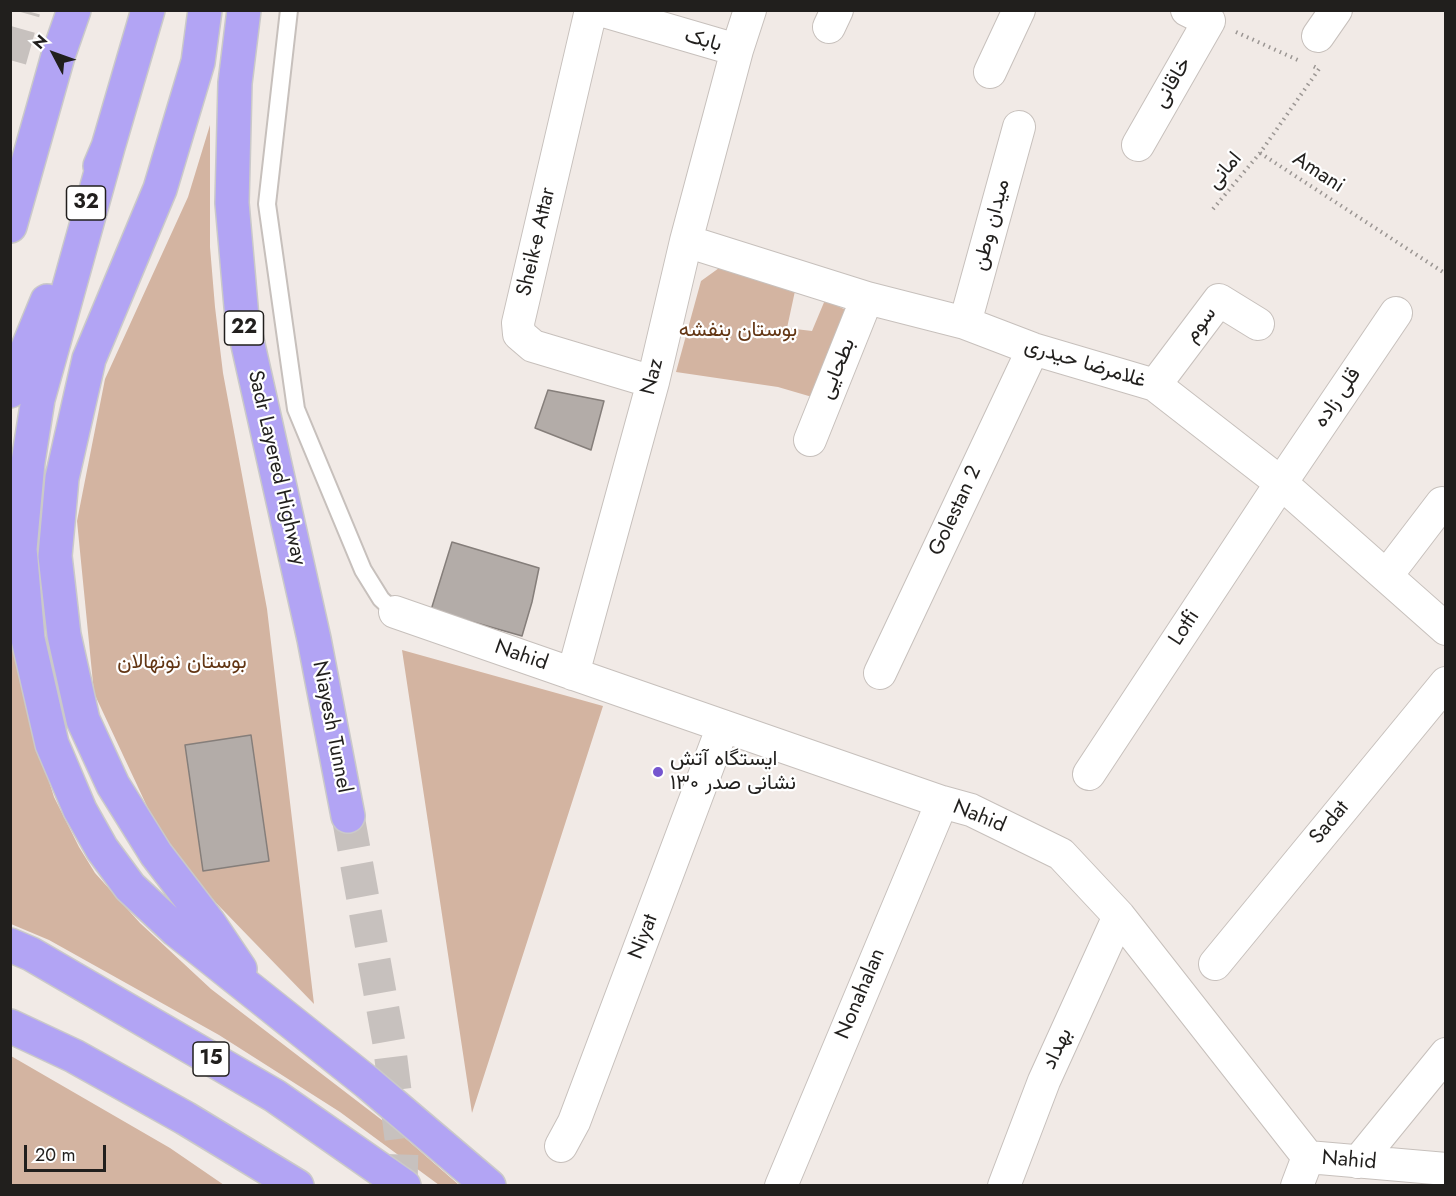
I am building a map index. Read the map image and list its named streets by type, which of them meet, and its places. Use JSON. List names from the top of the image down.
{
  "streets": {
    "highway": [
      "32",
      "22",
      "Sadr Layered Highway",
      "Niayesh Tunnel",
      "15"
    ],
    "street": [
      "بابک",
      "خاقانی",
      "میدان وطن",
      "Sheik-e Attar",
      "سوم",
      "غلامرضا حیدری",
      "بطحایی",
      "Naz",
      "قلی زاده",
      "Golestan 2",
      "Lotfi",
      "Nahid",
      "Sadat",
      "Niyat",
      "Nonahalan",
      "بهداد"
    ],
    "path": ["امانی", "Amani"]
  },
  "crossings": [
    ["بابک", "Naz"],
    ["خاقانی", "Amani"],
    ["امانی", "Amani"],
    ["میدان وطن", "غلامرضا حیدری"],
    ["Sheik-e Attar", "Naz"],
    ["سوم", "غلامرضا حیدری"],
    ["غلامرضا حیدری", "بطحایی"],
    ["غلامرضا حیدری", "Naz"],
    ["غلامرضا حیدری", "قلی زاده"],
    ["غلامرضا حیدری", "Golestan 2"],
    ["غلامرضا حیدری", "Lotfi"],
    ["Naz", "Nahid"],
    ["قلی زاده", "Lotfi"],
    ["Sadr Layered Highway", "Niayesh Tunnel"],
    ["Nahid", "Niyat"],
    ["Nahid", "Nonahalan"],
    ["Nahid", "بهداد"]
  ],
  "parks": ["بوستان بنفشه", "بوستان نونهالان"],
  "places": ["ایستگاه آتش نشانی صدر ۱۳۰"],
  "scale_bar": "20 m",
  "north": "top left"
}
